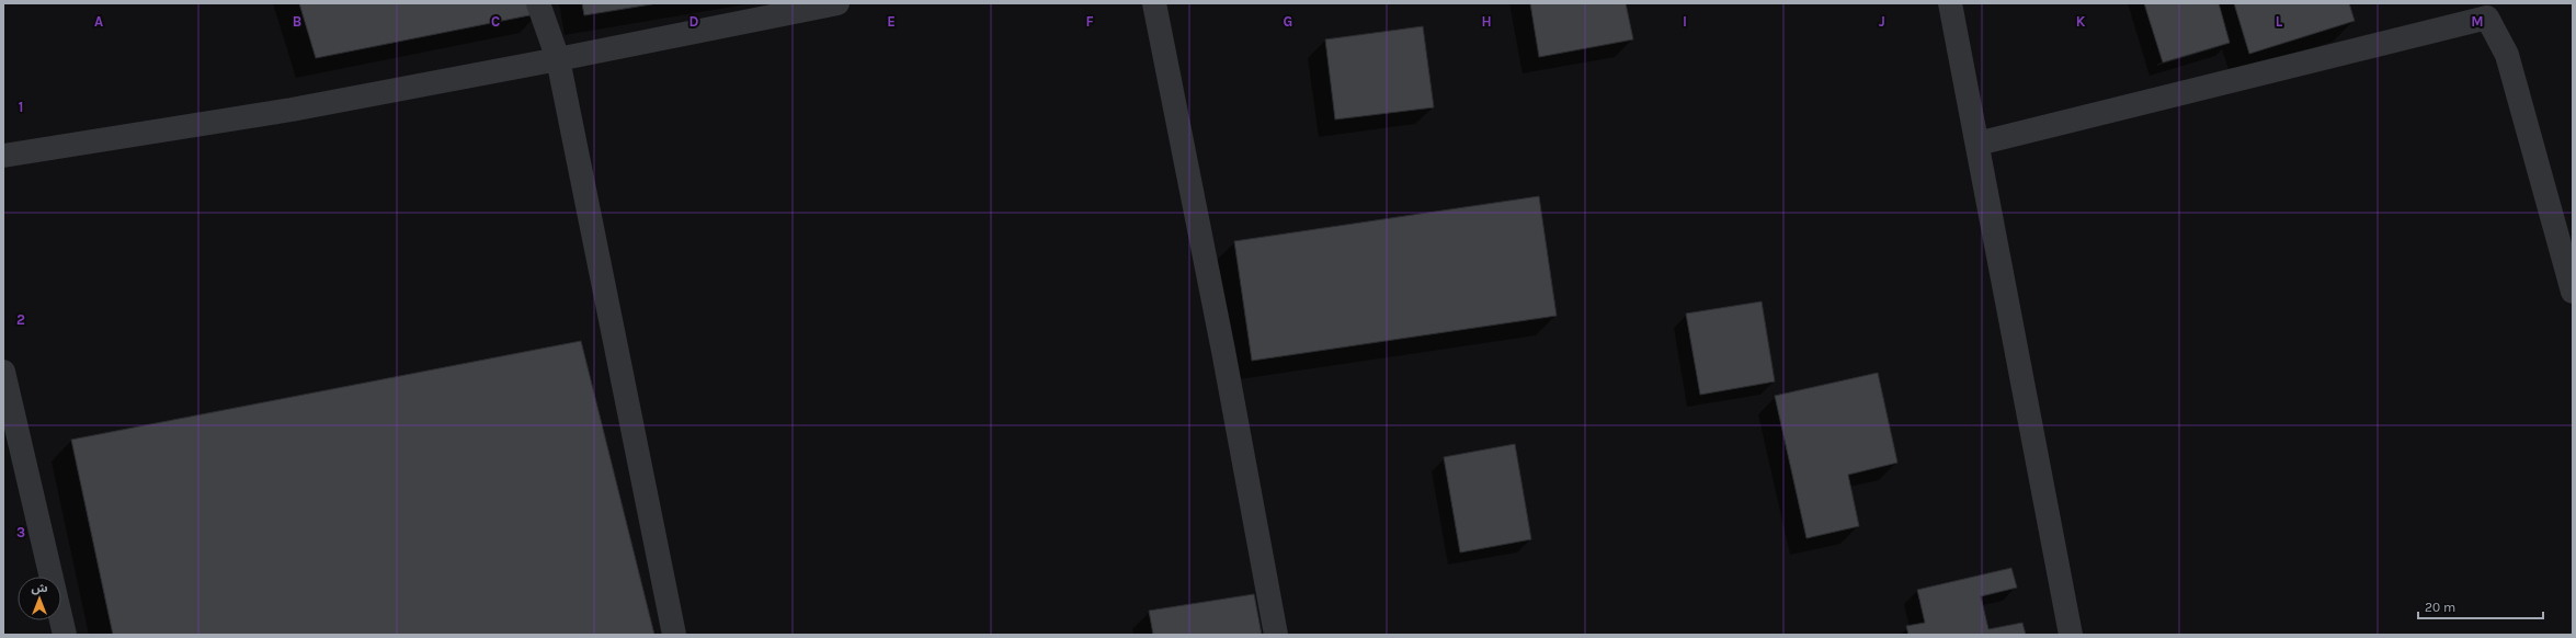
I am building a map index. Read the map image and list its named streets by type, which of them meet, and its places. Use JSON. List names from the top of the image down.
{
  "scale_bar": "20 m",
  "north": "top",
  "grid": {
    "columns": [
      "A",
      "B",
      "C",
      "D",
      "E",
      "F",
      "G",
      "H",
      "I",
      "J",
      "K",
      "L",
      "M"
    ],
    "rows": ["1", "2", "3"]
  }
}
